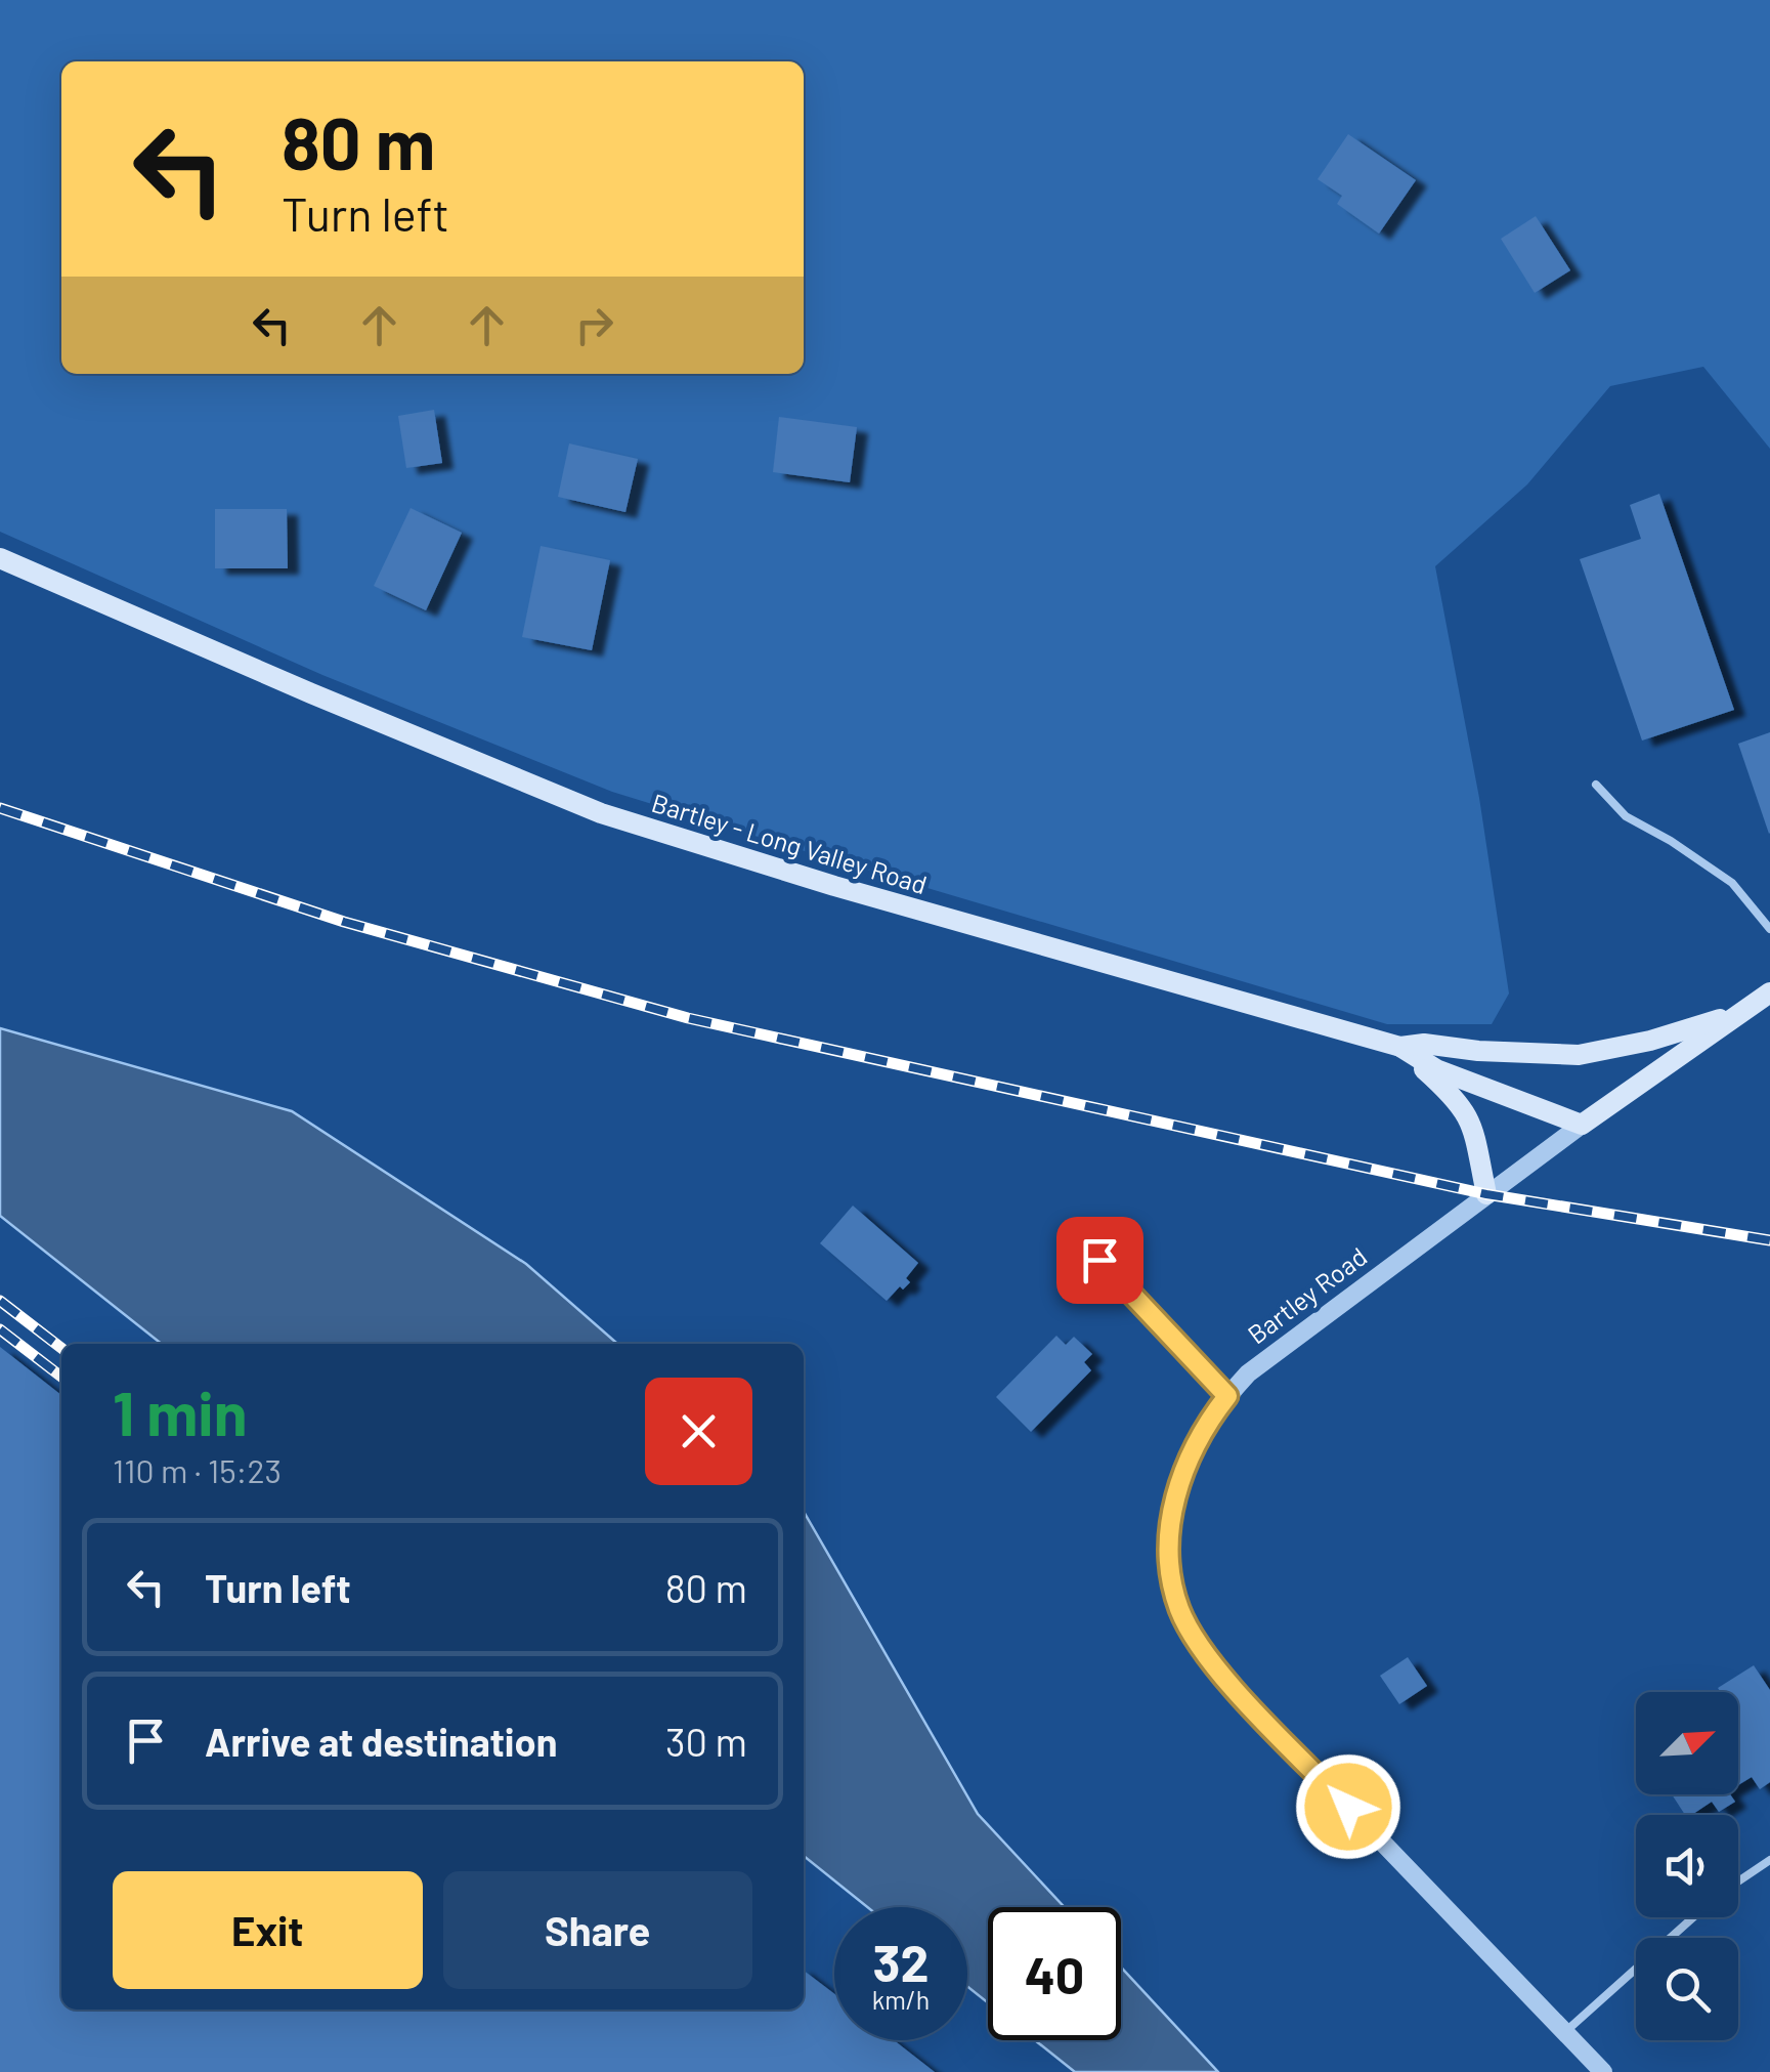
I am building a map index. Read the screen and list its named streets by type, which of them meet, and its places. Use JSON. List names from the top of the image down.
{
  "streets": {
    "main road": ["Bartley - Long Valley Road", "Bartley Road"]
  },
  "crossings": [
    ["Bartley - Long Valley Road", "Bartley Road"]
  ],
  "north": "top right",
  "page": {
    "turn": ["80 m", "Turn left"],
    "heading": ["1 min", "110 m · 15:23"],
    "list": [
      {
        "name": "Turn left",
        "value": "80 m"
      },
      {
        "name": "Arrive at destination",
        "value": "30 m"
      }
    ],
    "buttons": ["Exit", "Share"],
    "speed": "32 km/h",
    "limit": "40"
  }
}
